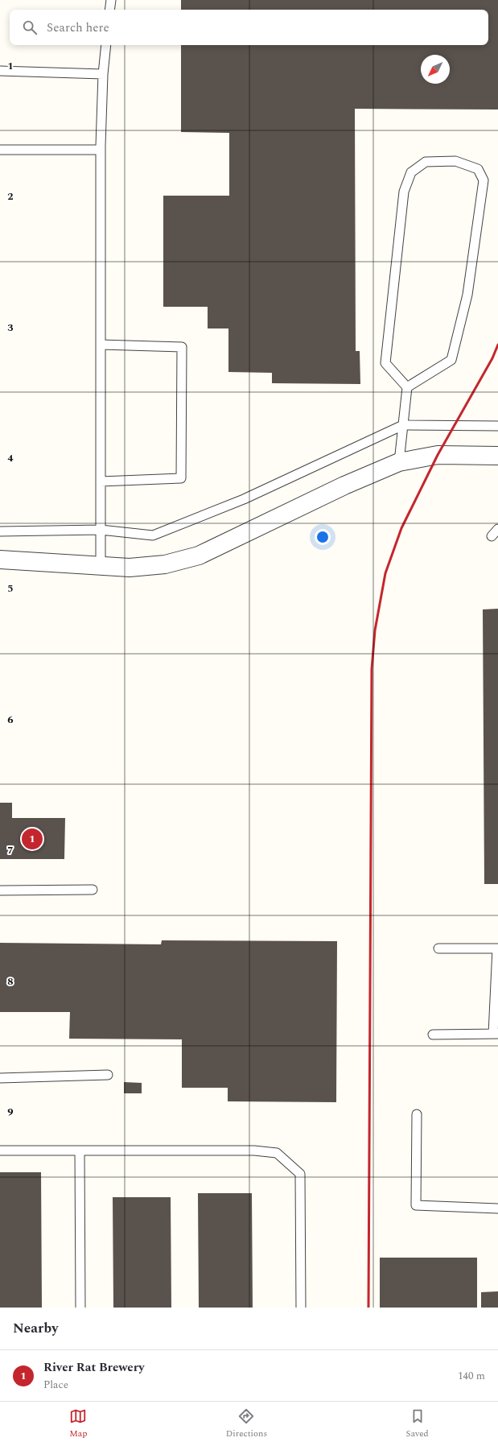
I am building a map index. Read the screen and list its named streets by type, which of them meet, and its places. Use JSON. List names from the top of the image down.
{
  "north": "bottom left",
  "page": {
    "search": "Search here",
    "pins": "1",
    "heading": "Nearby",
    "list": [
      {
        "mark": "1",
        "name": "River Rat Brewery",
        "note": "Place",
        "value": "140 m"
      }
    ],
    "nav": ["Map", "Directions", "Saved"]
  },
  "grid": {
    "rows": [
      "1",
      "2",
      "3",
      "4",
      "5",
      "6",
      "7",
      "8",
      "9"
    ]
  }
}
